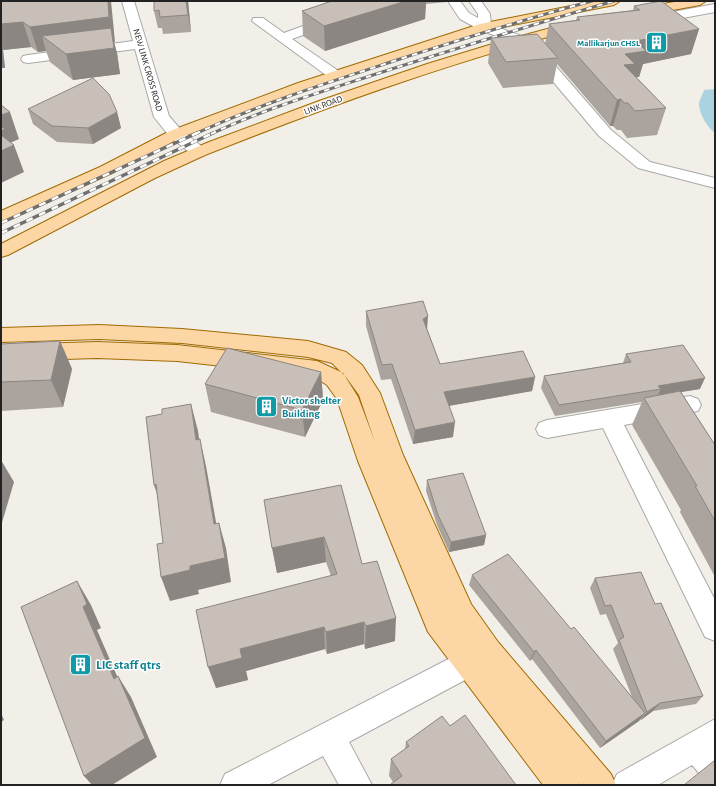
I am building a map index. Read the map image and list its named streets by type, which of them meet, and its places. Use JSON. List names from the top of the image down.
{
  "streets": {
    "main road": ["LINK ROAD"],
    "street": ["NEW LINK CROSS ROAD"]
  },
  "crossings": [
    ["NEW LINK CROSS ROAD", "LINK ROAD"]
  ],
  "places": {
    "building": ["Mallikarjun CHSL", "Victor shelter Building", "LIC staff qtrs"]
  }
}
